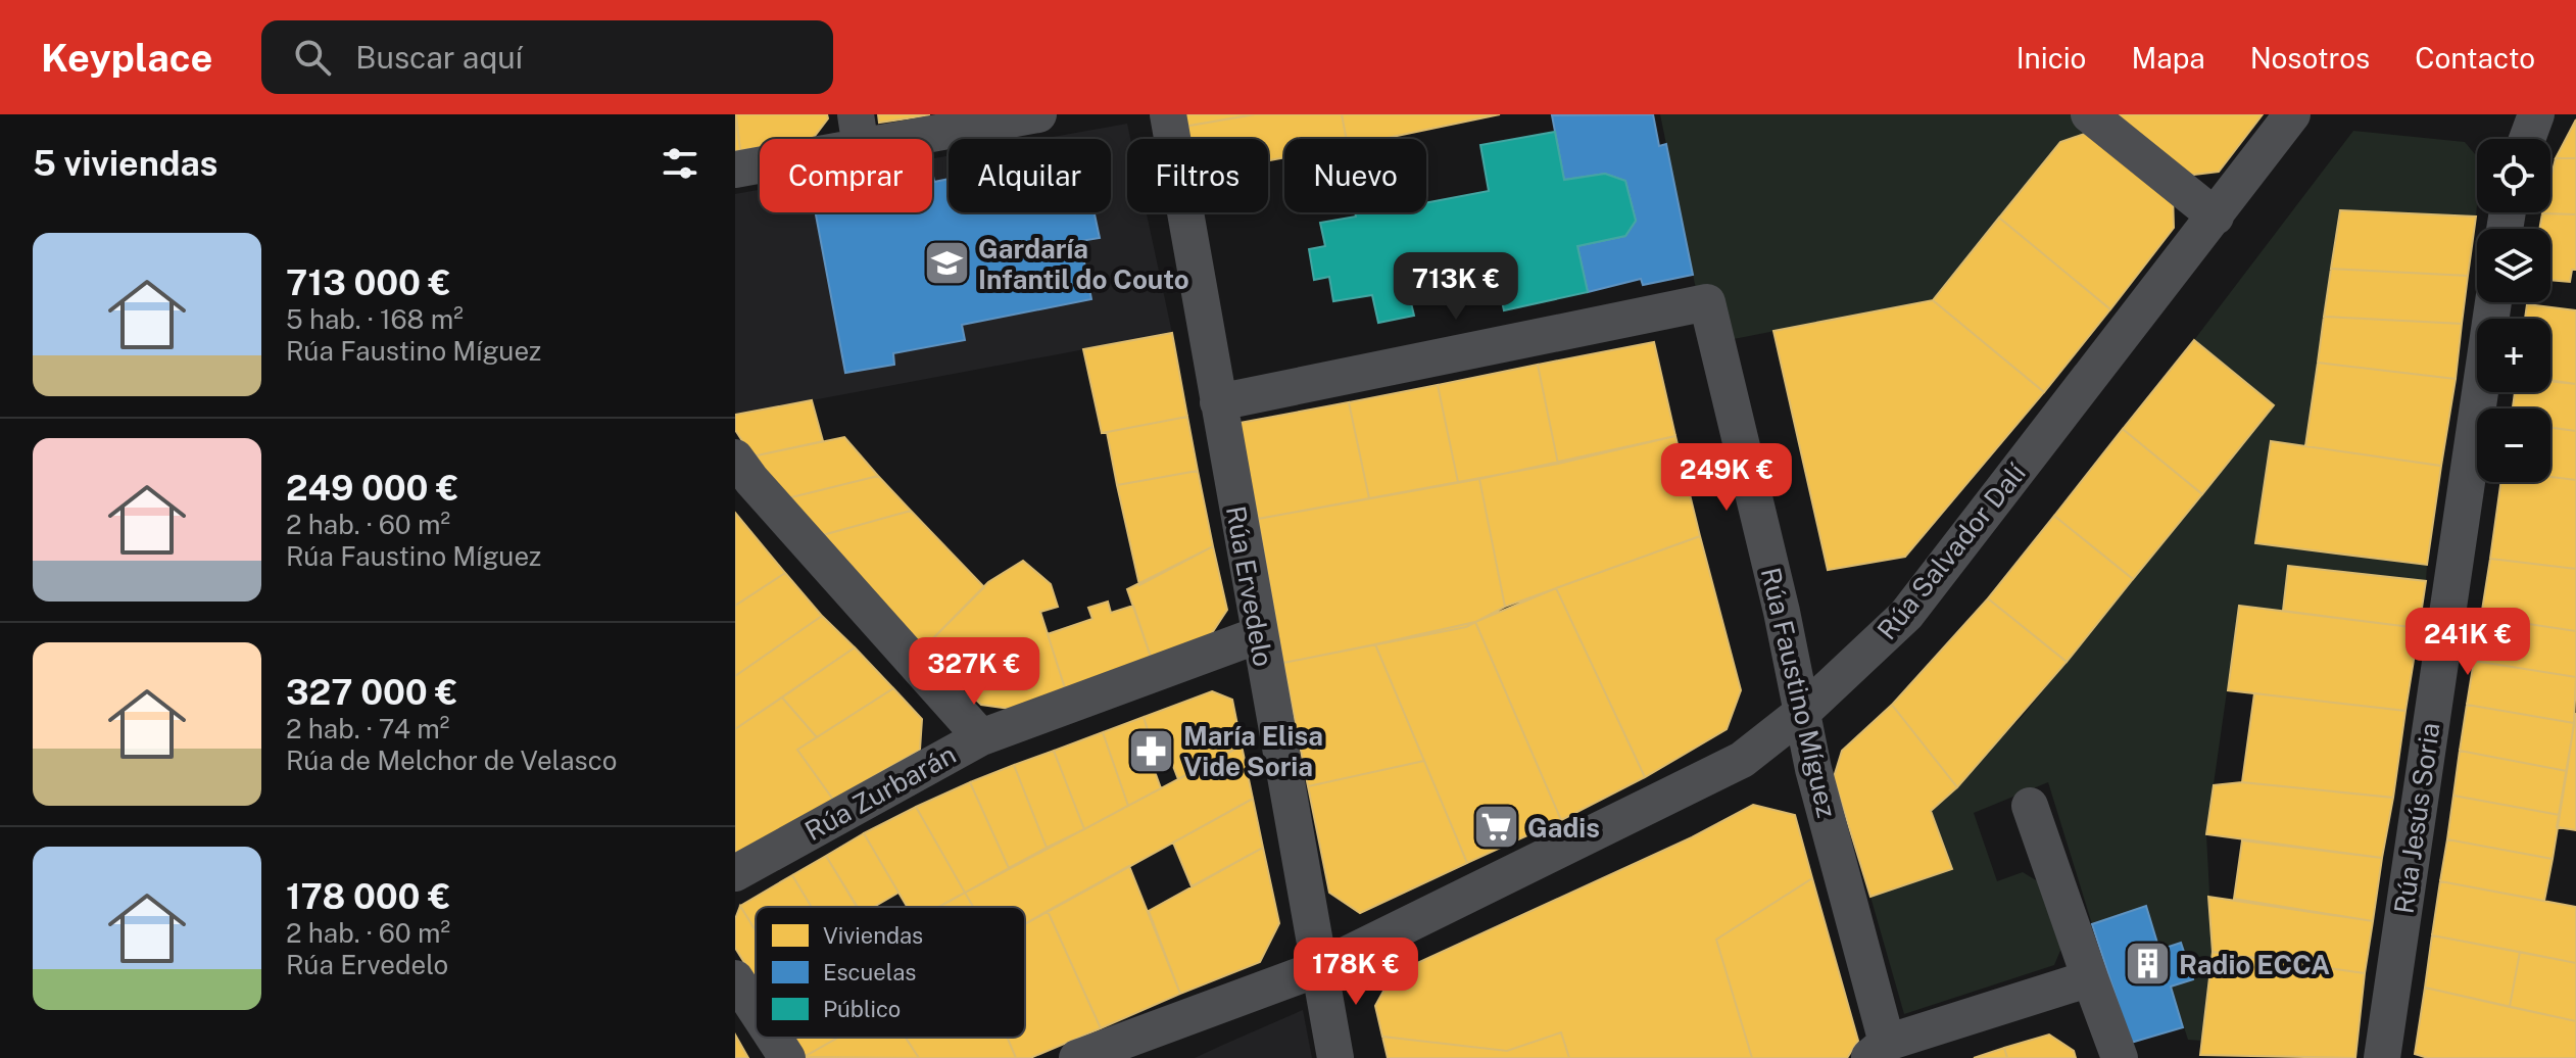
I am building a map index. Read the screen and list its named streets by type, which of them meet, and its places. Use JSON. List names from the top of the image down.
{
  "streets": {
    "street": [
      "Rúa Salvador Dalí",
      "Rúa Ervedelo",
      "Rúa Faustino Míguez",
      "Rúa Zurbarán",
      "Rúa Jesús Soria"
    ]
  },
  "crossings": [
    ["Rúa Salvador Dalí", "Rúa Ervedelo"],
    ["Rúa Salvador Dalí", "Rúa Faustino Míguez"],
    ["Rúa Ervedelo", "Rúa Faustino Míguez"],
    ["Rúa Ervedelo", "Rúa Zurbarán"]
  ],
  "places": {
    "school or university": ["Gardaría Infantil do Couto"],
    "pharmacy": ["María Elisa Vide Soria"],
    "supermarket": ["Gadis"],
    "building": ["Radio ECCA"]
  },
  "legend": ["Viviendas", "Escuelas", "Público"],
  "page": {
    "header": "Keyplace",
    "search": "Buscar aquí",
    "nav": [
      "Inicio",
      "Mapa",
      "Nosotros",
      "Contacto"
    ],
    "heading": "5 viviendas",
    "map_buttons": ["+", "−"],
    "chip": [
      "Comprar",
      "Alquilar",
      "Filtros",
      "Nuevo"
    ],
    "list": [
      {
        "name": "713 000 €",
        "note": "5 hab. · 168 m² · Rúa Faustino Míguez"
      },
      {
        "name": "249 000 €",
        "note": "2 hab. · 60 m² · Rúa Faustino Míguez"
      },
      {
        "name": "327 000 €",
        "note": "2 hab. · 74 m² · Rúa de Melchor de Velasco"
      },
      {
        "name": "178 000 €",
        "note": "2 hab. · 60 m² · Rúa Ervedelo"
      }
    ],
    "price": [
      "713K €",
      "249K €",
      "241K €",
      "327K €",
      "178K €"
    ]
  }
}
